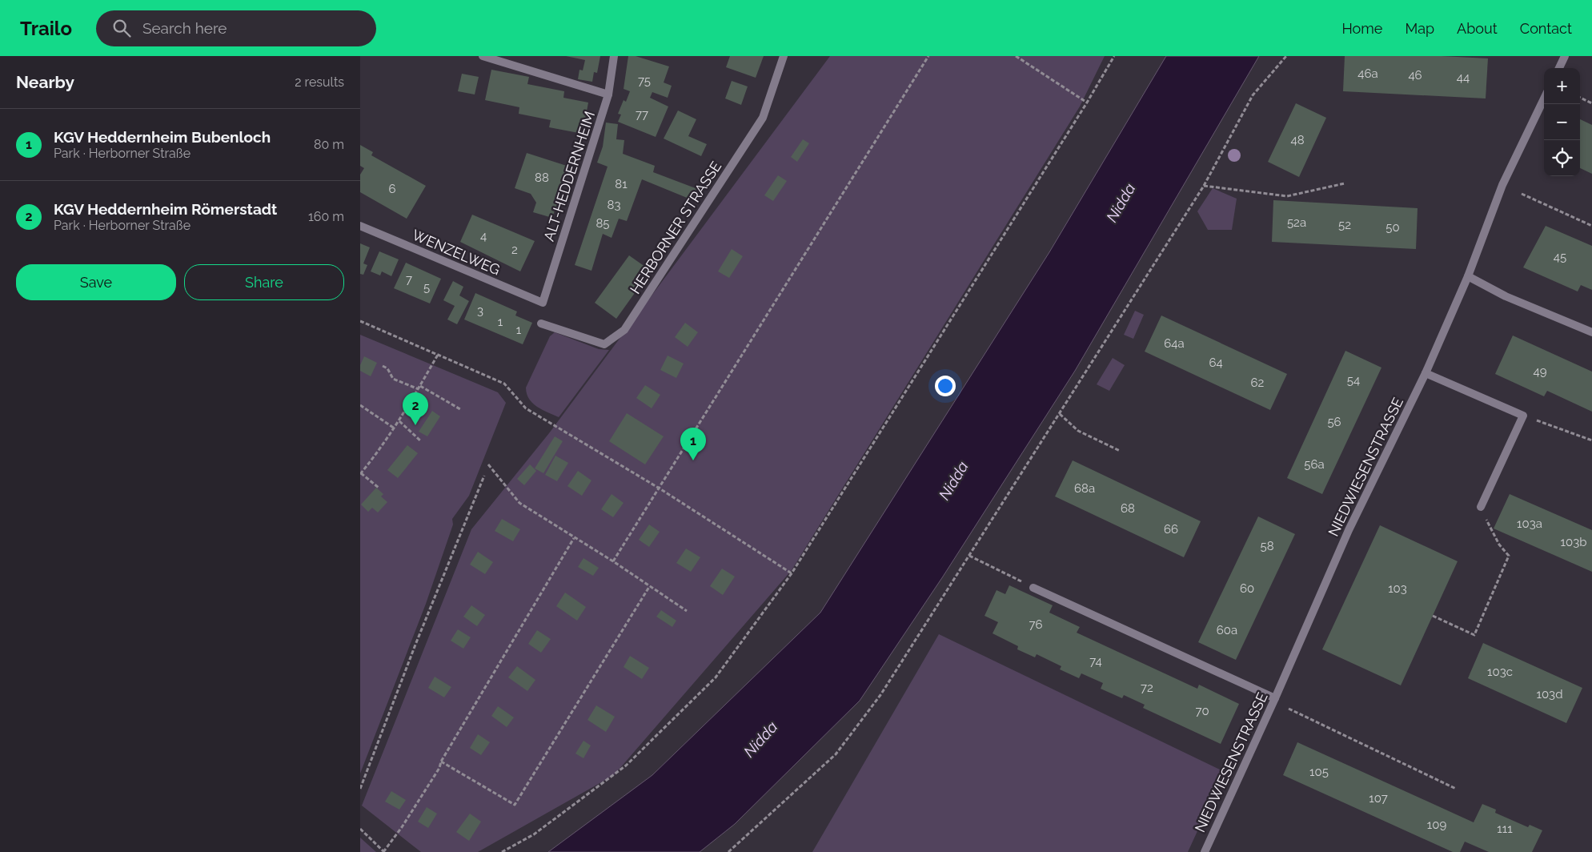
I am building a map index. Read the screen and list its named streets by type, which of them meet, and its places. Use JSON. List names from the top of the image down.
{
  "streets": {
    "street": [
      "ALT-HEDDERNHEIM",
      "HERBORNER STRASSE",
      "WENZELWEG",
      "NIEDWIESENSTRASSE"
    ]
  },
  "crossings": [
    ["ALT-HEDDERNHEIM", "WENZELWEG"]
  ],
  "water": ["Nidda"],
  "house_numbers": [
    "46a",
    "46",
    "44",
    "75",
    "77",
    "48",
    "88",
    "81",
    "6",
    "83",
    "52a",
    "85",
    "52",
    "50",
    "4",
    "2",
    "45",
    "7",
    "5",
    "3",
    "1",
    "1",
    "64a",
    "64",
    "49",
    "54",
    "62",
    "56",
    "56a",
    "68a",
    "68",
    "103a",
    "66",
    "103b",
    "58",
    "60",
    "103",
    "76",
    "60a",
    "74",
    "103c",
    "72",
    "103d",
    "70",
    "105",
    "107",
    "109",
    "111"
  ],
  "page": {
    "header": "Trailo",
    "search": "Search here",
    "nav": [
      "Home",
      "Map",
      "About",
      "Contact"
    ],
    "heading": ["Nearby", "2 results"],
    "map_buttons": ["+", "−"],
    "list": [
      {
        "mark": "1",
        "name": "KGV Heddernheim Bubenloch",
        "note": "Park · Herborner Straße",
        "value": "80 m"
      },
      {
        "mark": "2",
        "name": "KGV Heddernheim Römerstadt",
        "note": "Park · Herborner Straße",
        "value": "160 m"
      }
    ],
    "buttons": ["Save", "Share"],
    "pins": ["2", "1"]
  }
}
